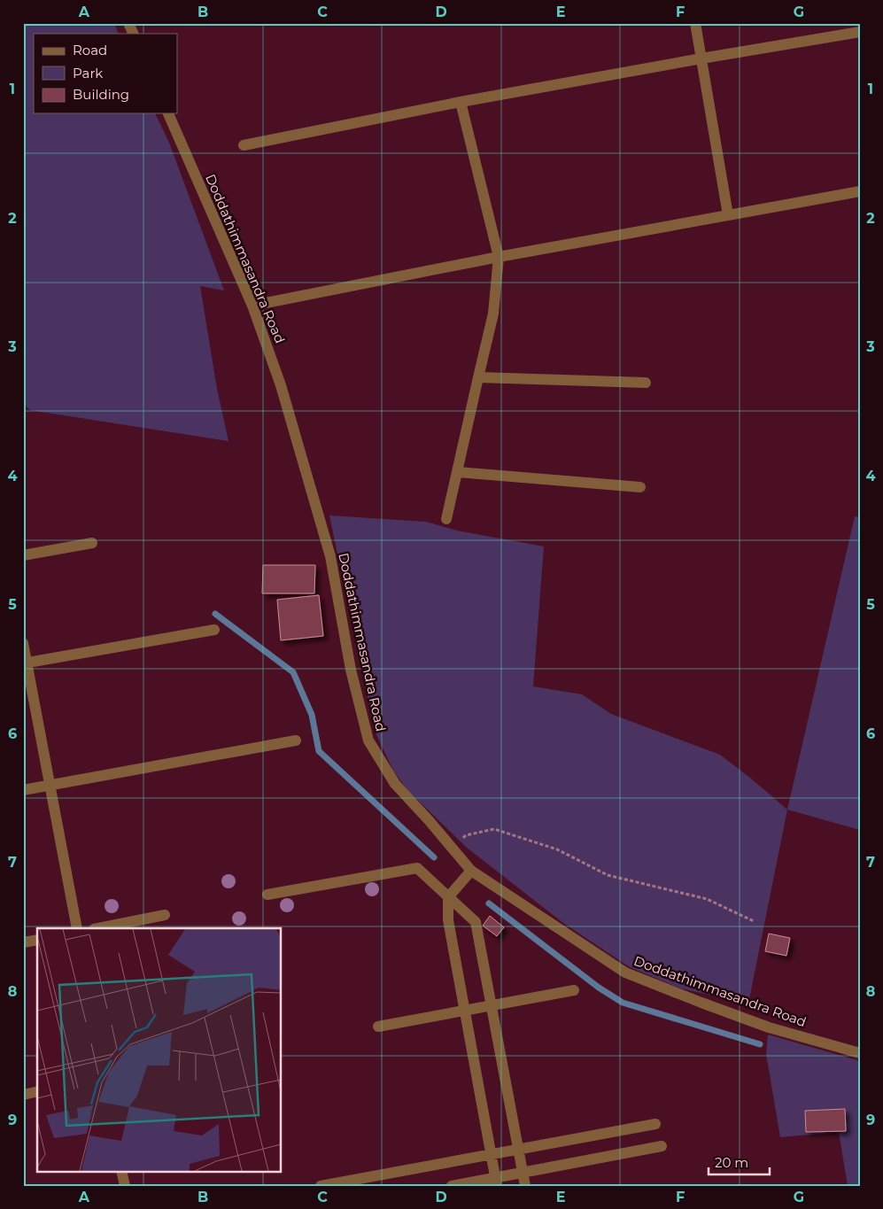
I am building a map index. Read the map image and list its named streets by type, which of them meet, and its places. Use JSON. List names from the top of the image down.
{
  "streets": {
    "street": ["Doddathimmasandra Road"]
  },
  "legend": ["Road", "Park", "Building"],
  "scale_bar": "20 m",
  "grid": {
    "columns": [
      "A",
      "B",
      "C",
      "D",
      "E",
      "F",
      "G"
    ],
    "rows": [
      "1",
      "2",
      "3",
      "4",
      "5",
      "6",
      "7",
      "8",
      "9"
    ]
  }
}
